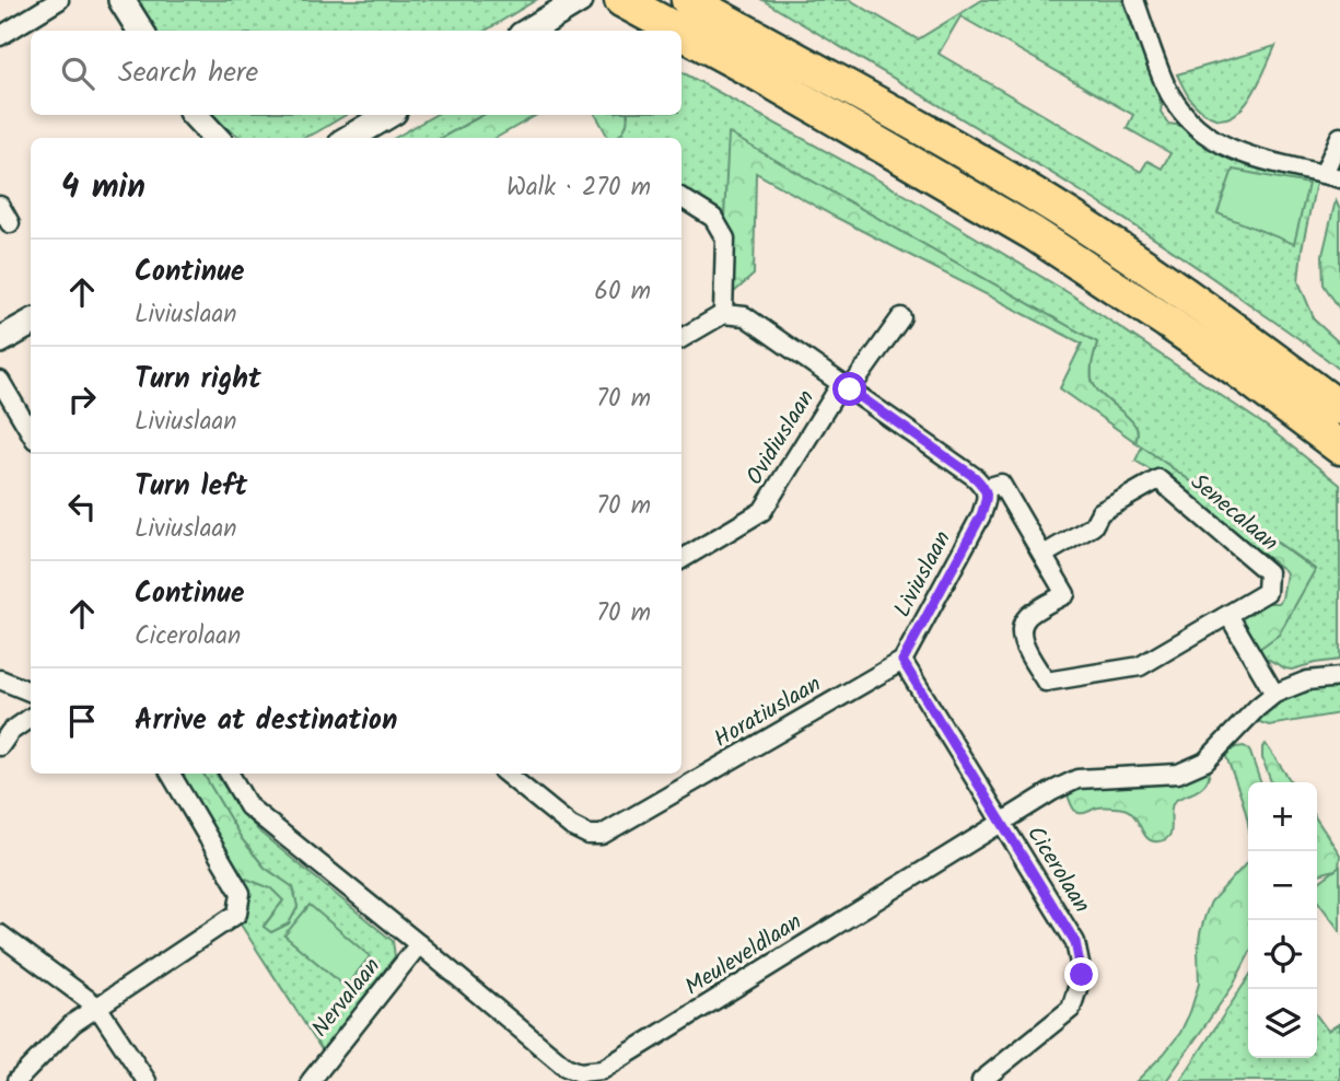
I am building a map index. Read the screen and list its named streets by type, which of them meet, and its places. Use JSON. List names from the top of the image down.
{
  "streets": {
    "street": [
      "Ovidiuslaan",
      "Senecalaan",
      "Liviuslaan",
      "Horatiuslaan",
      "Cicerolaan",
      "Meuleveldlaan",
      "Nervalaan"
    ]
  },
  "crossings": [
    ["Senecalaan", "Liviuslaan"],
    ["Liviuslaan", "Horatiuslaan"],
    ["Cicerolaan", "Meuleveldlaan"],
    ["Meuleveldlaan", "Nervalaan"]
  ],
  "page": {
    "search": "Search here",
    "heading": ["4 min", "Walk · 270 m"],
    "list": [
      ["Continue", "Liviuslaan", "60 m"],
      ["Turn right", "Liviuslaan", "70 m"],
      ["Turn left", "Liviuslaan", "70 m"],
      ["Continue", "Cicerolaan", "70 m"],
      "Arrive at destination"
    ],
    "map_buttons": ["+", "−"]
  }
}
